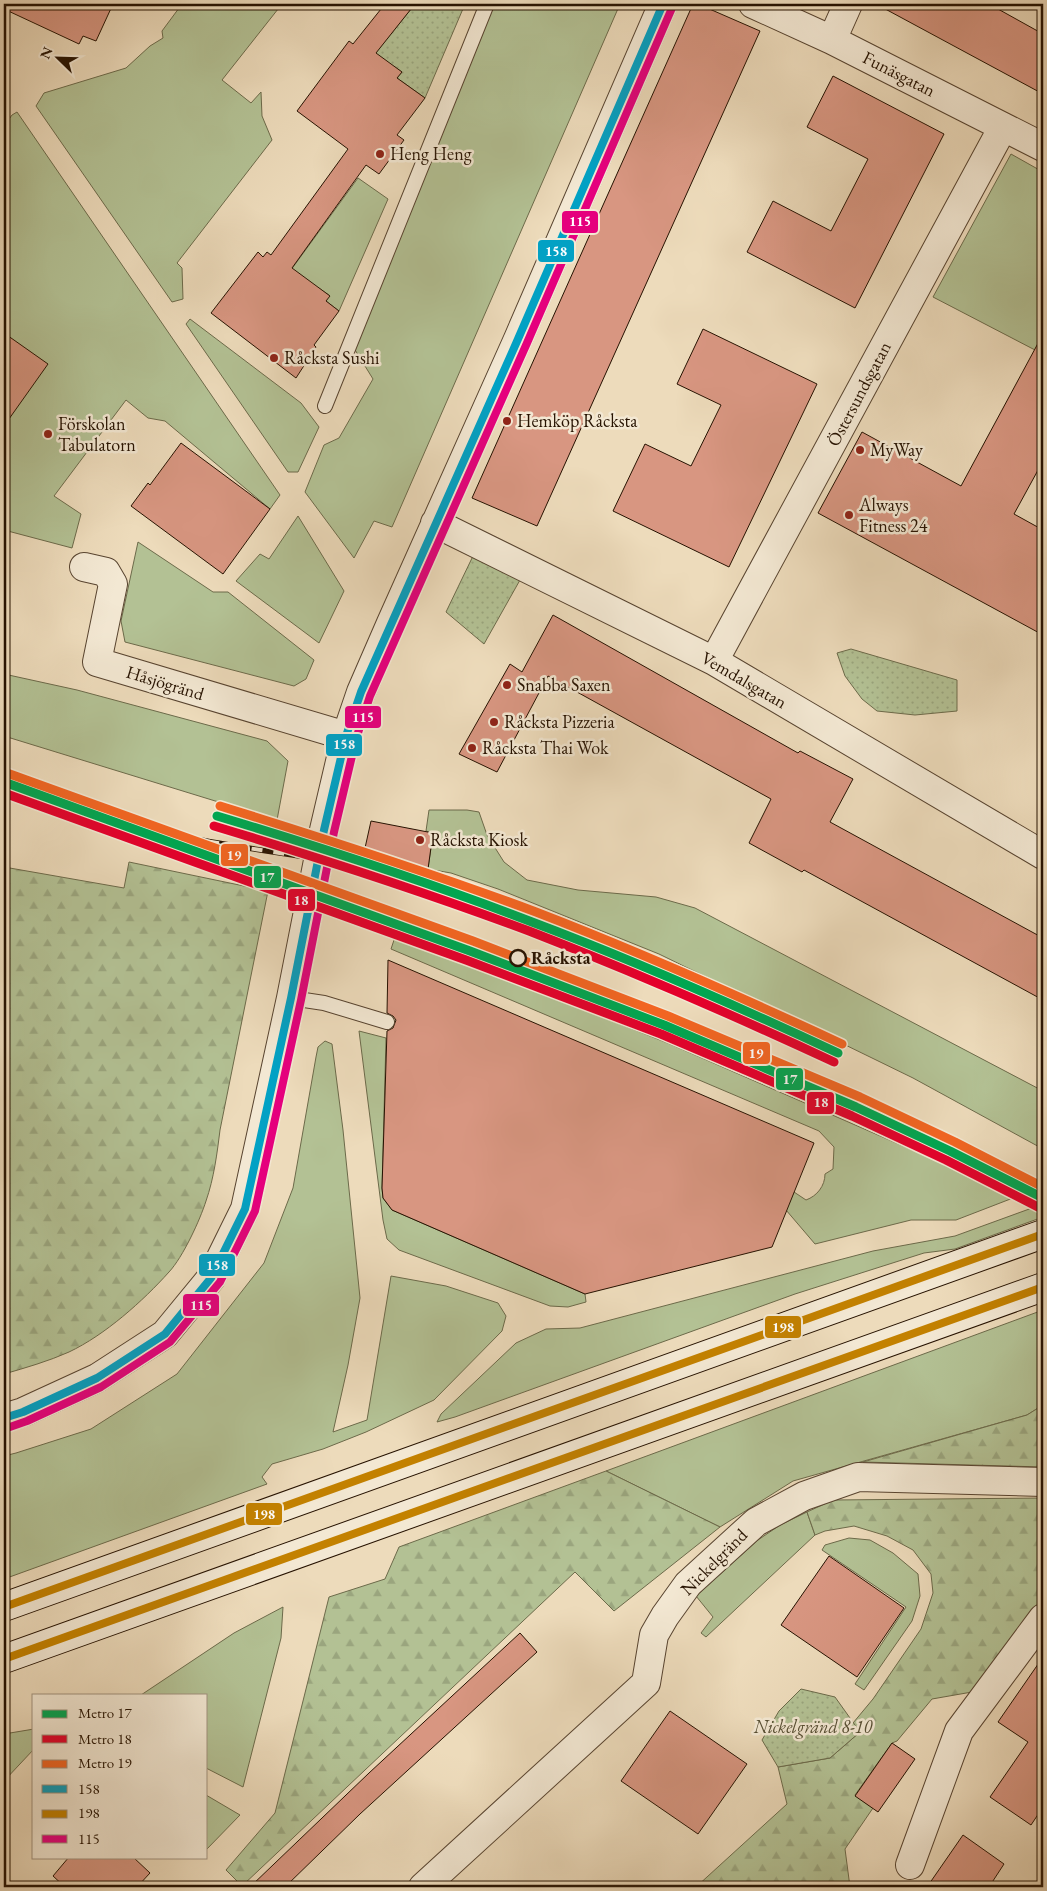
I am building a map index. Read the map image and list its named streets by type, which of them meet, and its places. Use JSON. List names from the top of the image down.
{
  "streets": {
    "street": [
      "Funäsgatan",
      "Östersundsgatan",
      "Vemdalsgatan",
      "Håsjögränd",
      "Nickelgränd"
    ]
  },
  "crossings": [
    ["Funäsgatan", "Östersundsgatan"],
    ["Östersundsgatan", "Vemdalsgatan"]
  ],
  "parks": ["Nickelgränd 8-10"],
  "places": [
    "Heng Heng",
    "Råcksta Sushi",
    "Hemköp Råcksta",
    "Förskolan Tabulatorn",
    "MyWay",
    "Always Fitness 24",
    "Snabba Saxen",
    "Råcksta Pizzeria",
    "Råcksta Thai Wok",
    "Råcksta Kiosk",
    "Råcksta"
  ],
  "lines": [
    "transit line 158",
    "transit line 115",
    "metro line 19",
    "metro line 17",
    "metro line 18",
    "transit line 198"
  ],
  "legend": [
    "Metro 17",
    "Metro 18",
    "Metro 19",
    "158",
    "198",
    "115"
  ],
  "north": "top left"
}
